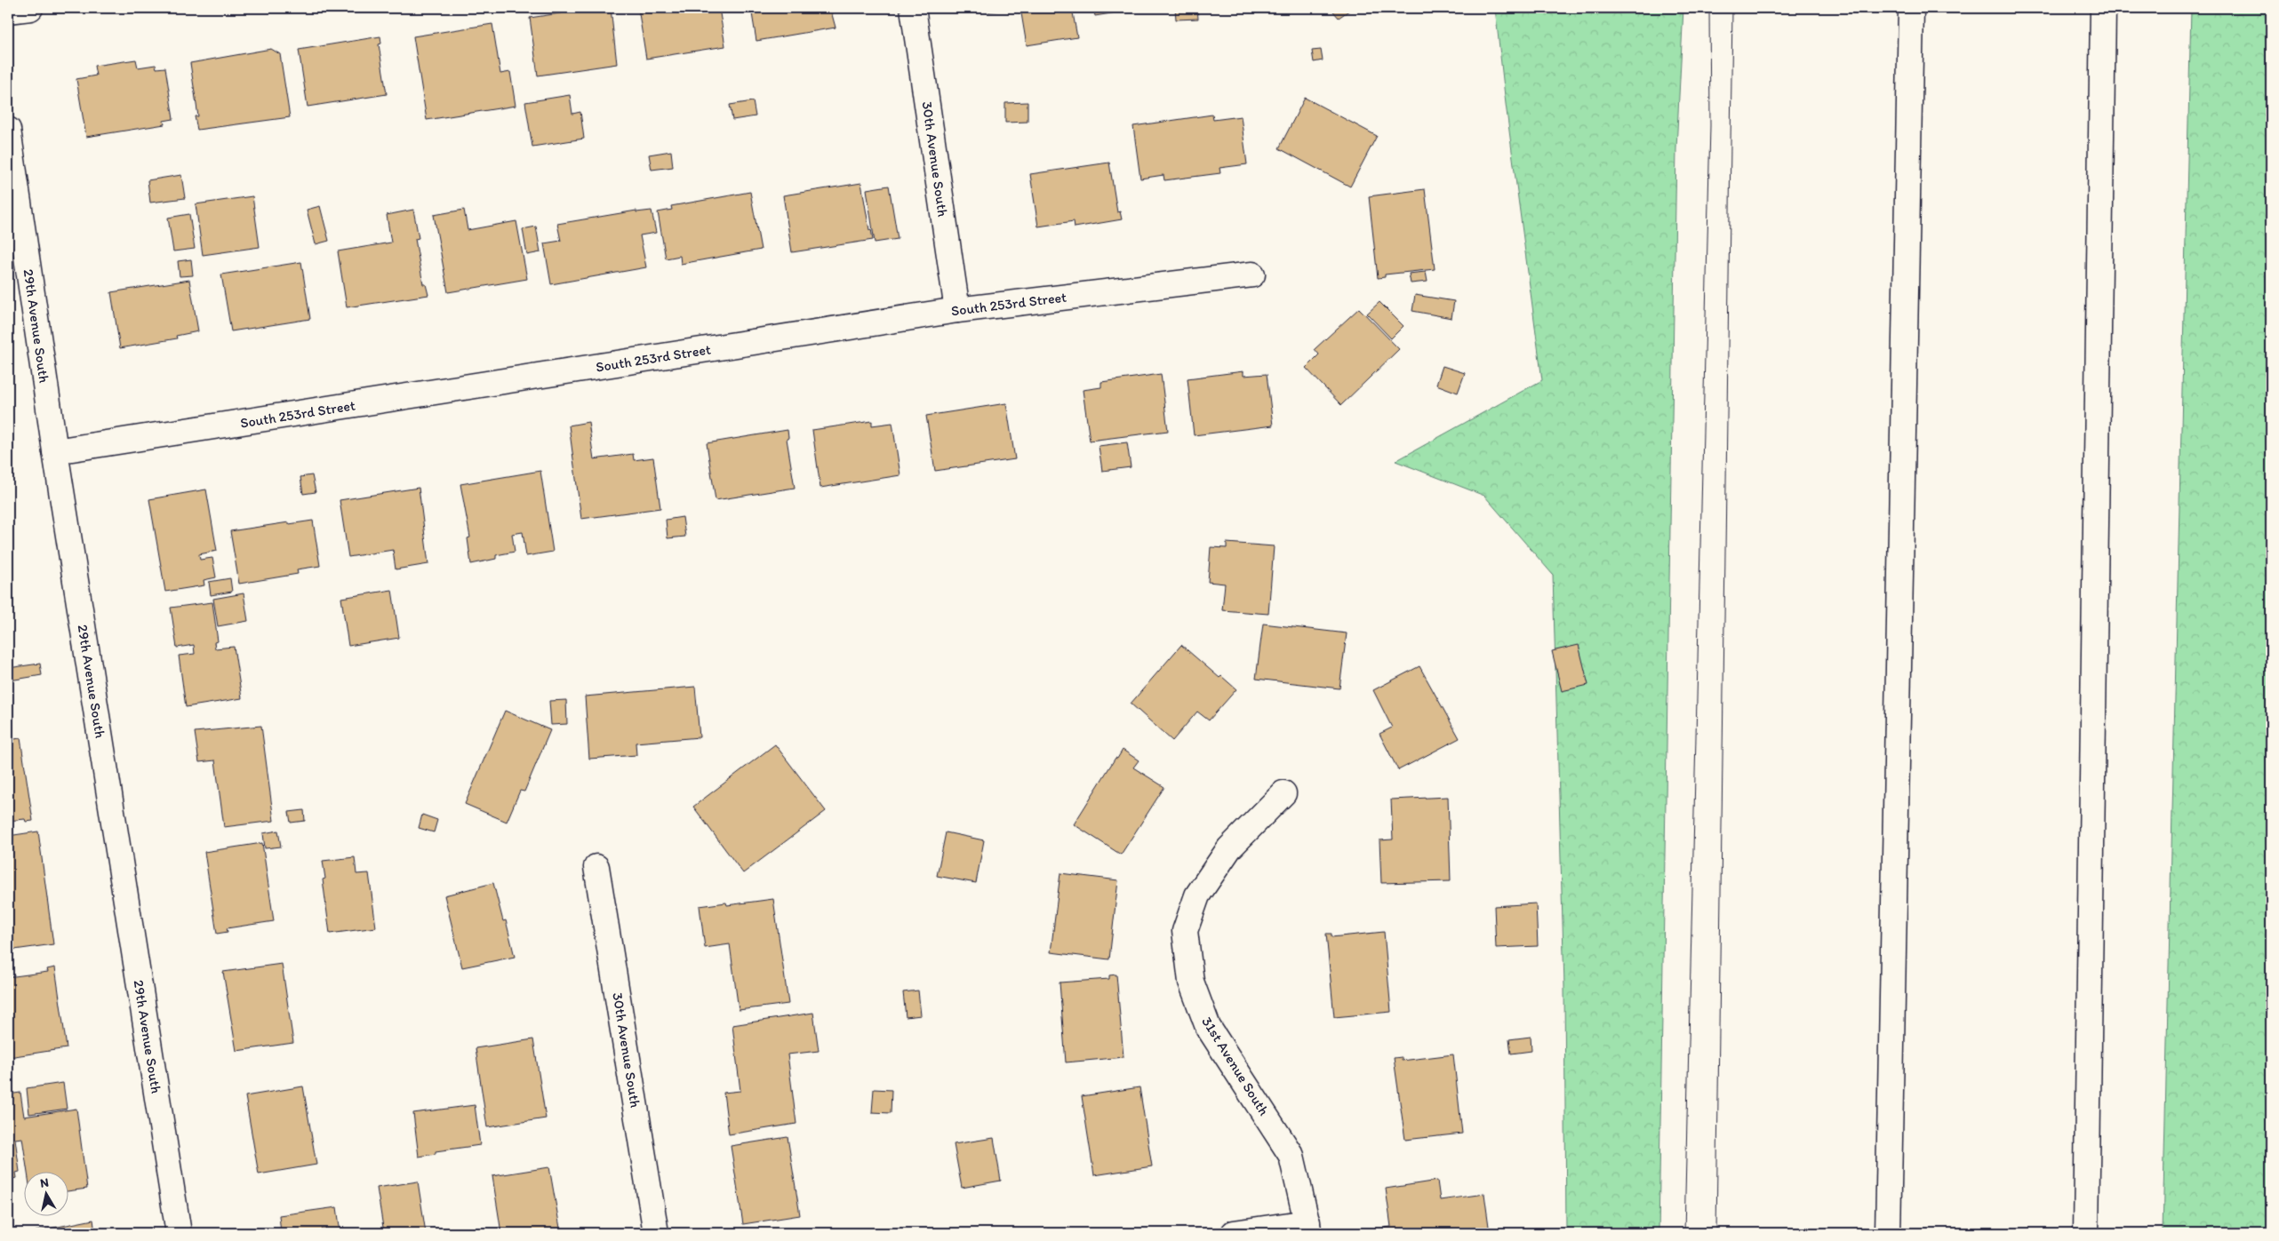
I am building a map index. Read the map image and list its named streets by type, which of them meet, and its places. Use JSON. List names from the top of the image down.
{
  "streets": {
    "main road": [
      "30th Avenue South",
      "South 253rd Street",
      "29th Avenue South",
      "31st Avenue South"
    ]
  },
  "crossings": [
    ["30th Avenue South", "South 253rd Street"],
    ["South 253rd Street", "29th Avenue South"]
  ],
  "north": "top"
}
